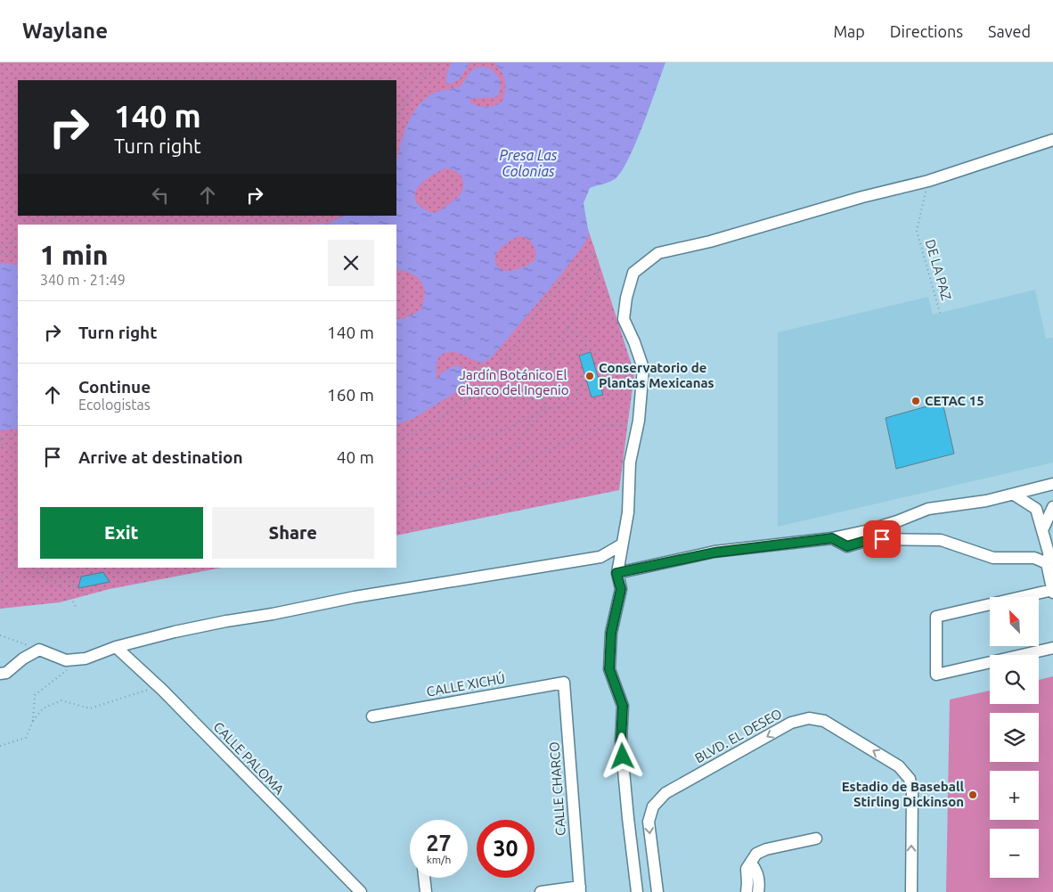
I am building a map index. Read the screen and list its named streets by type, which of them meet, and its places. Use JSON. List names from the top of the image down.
{
  "streets": {
    "street": [
      "CALLE XICHÚ",
      "BLVD. EL DESEO",
      "CALLE PALOMA",
      "CALLE CHARCO"
    ],
    "path": ["DE LA PAZ"]
  },
  "crossings": [
    ["CALLE XICHÚ", "CALLE CHARCO"]
  ],
  "water": ["Presa Las Colonias"],
  "parks": ["Jardín Botánico El Charco del Ingenio"],
  "places": ["Conservatorio de Plantas Mexicanas", "CETAC 15", "Estadio de Baseball Stirling Dickinson"],
  "north": "top left",
  "page": {
    "header": "Waylane",
    "nav": ["Map", "Directions", "Saved"],
    "turn": ["140 m", "Turn right"],
    "heading": ["1 min", "340 m · 21:49"],
    "list": [
      {
        "name": "Turn right",
        "value": "140 m"
      },
      {
        "name": "Continue",
        "note": "Ecologistas",
        "value": "160 m"
      },
      {
        "name": "Arrive at destination",
        "value": "40 m"
      }
    ],
    "buttons": ["Exit", "Share"],
    "map_buttons": ["+", "−"],
    "speed": "27 km/h",
    "limit": "30"
  }
}
